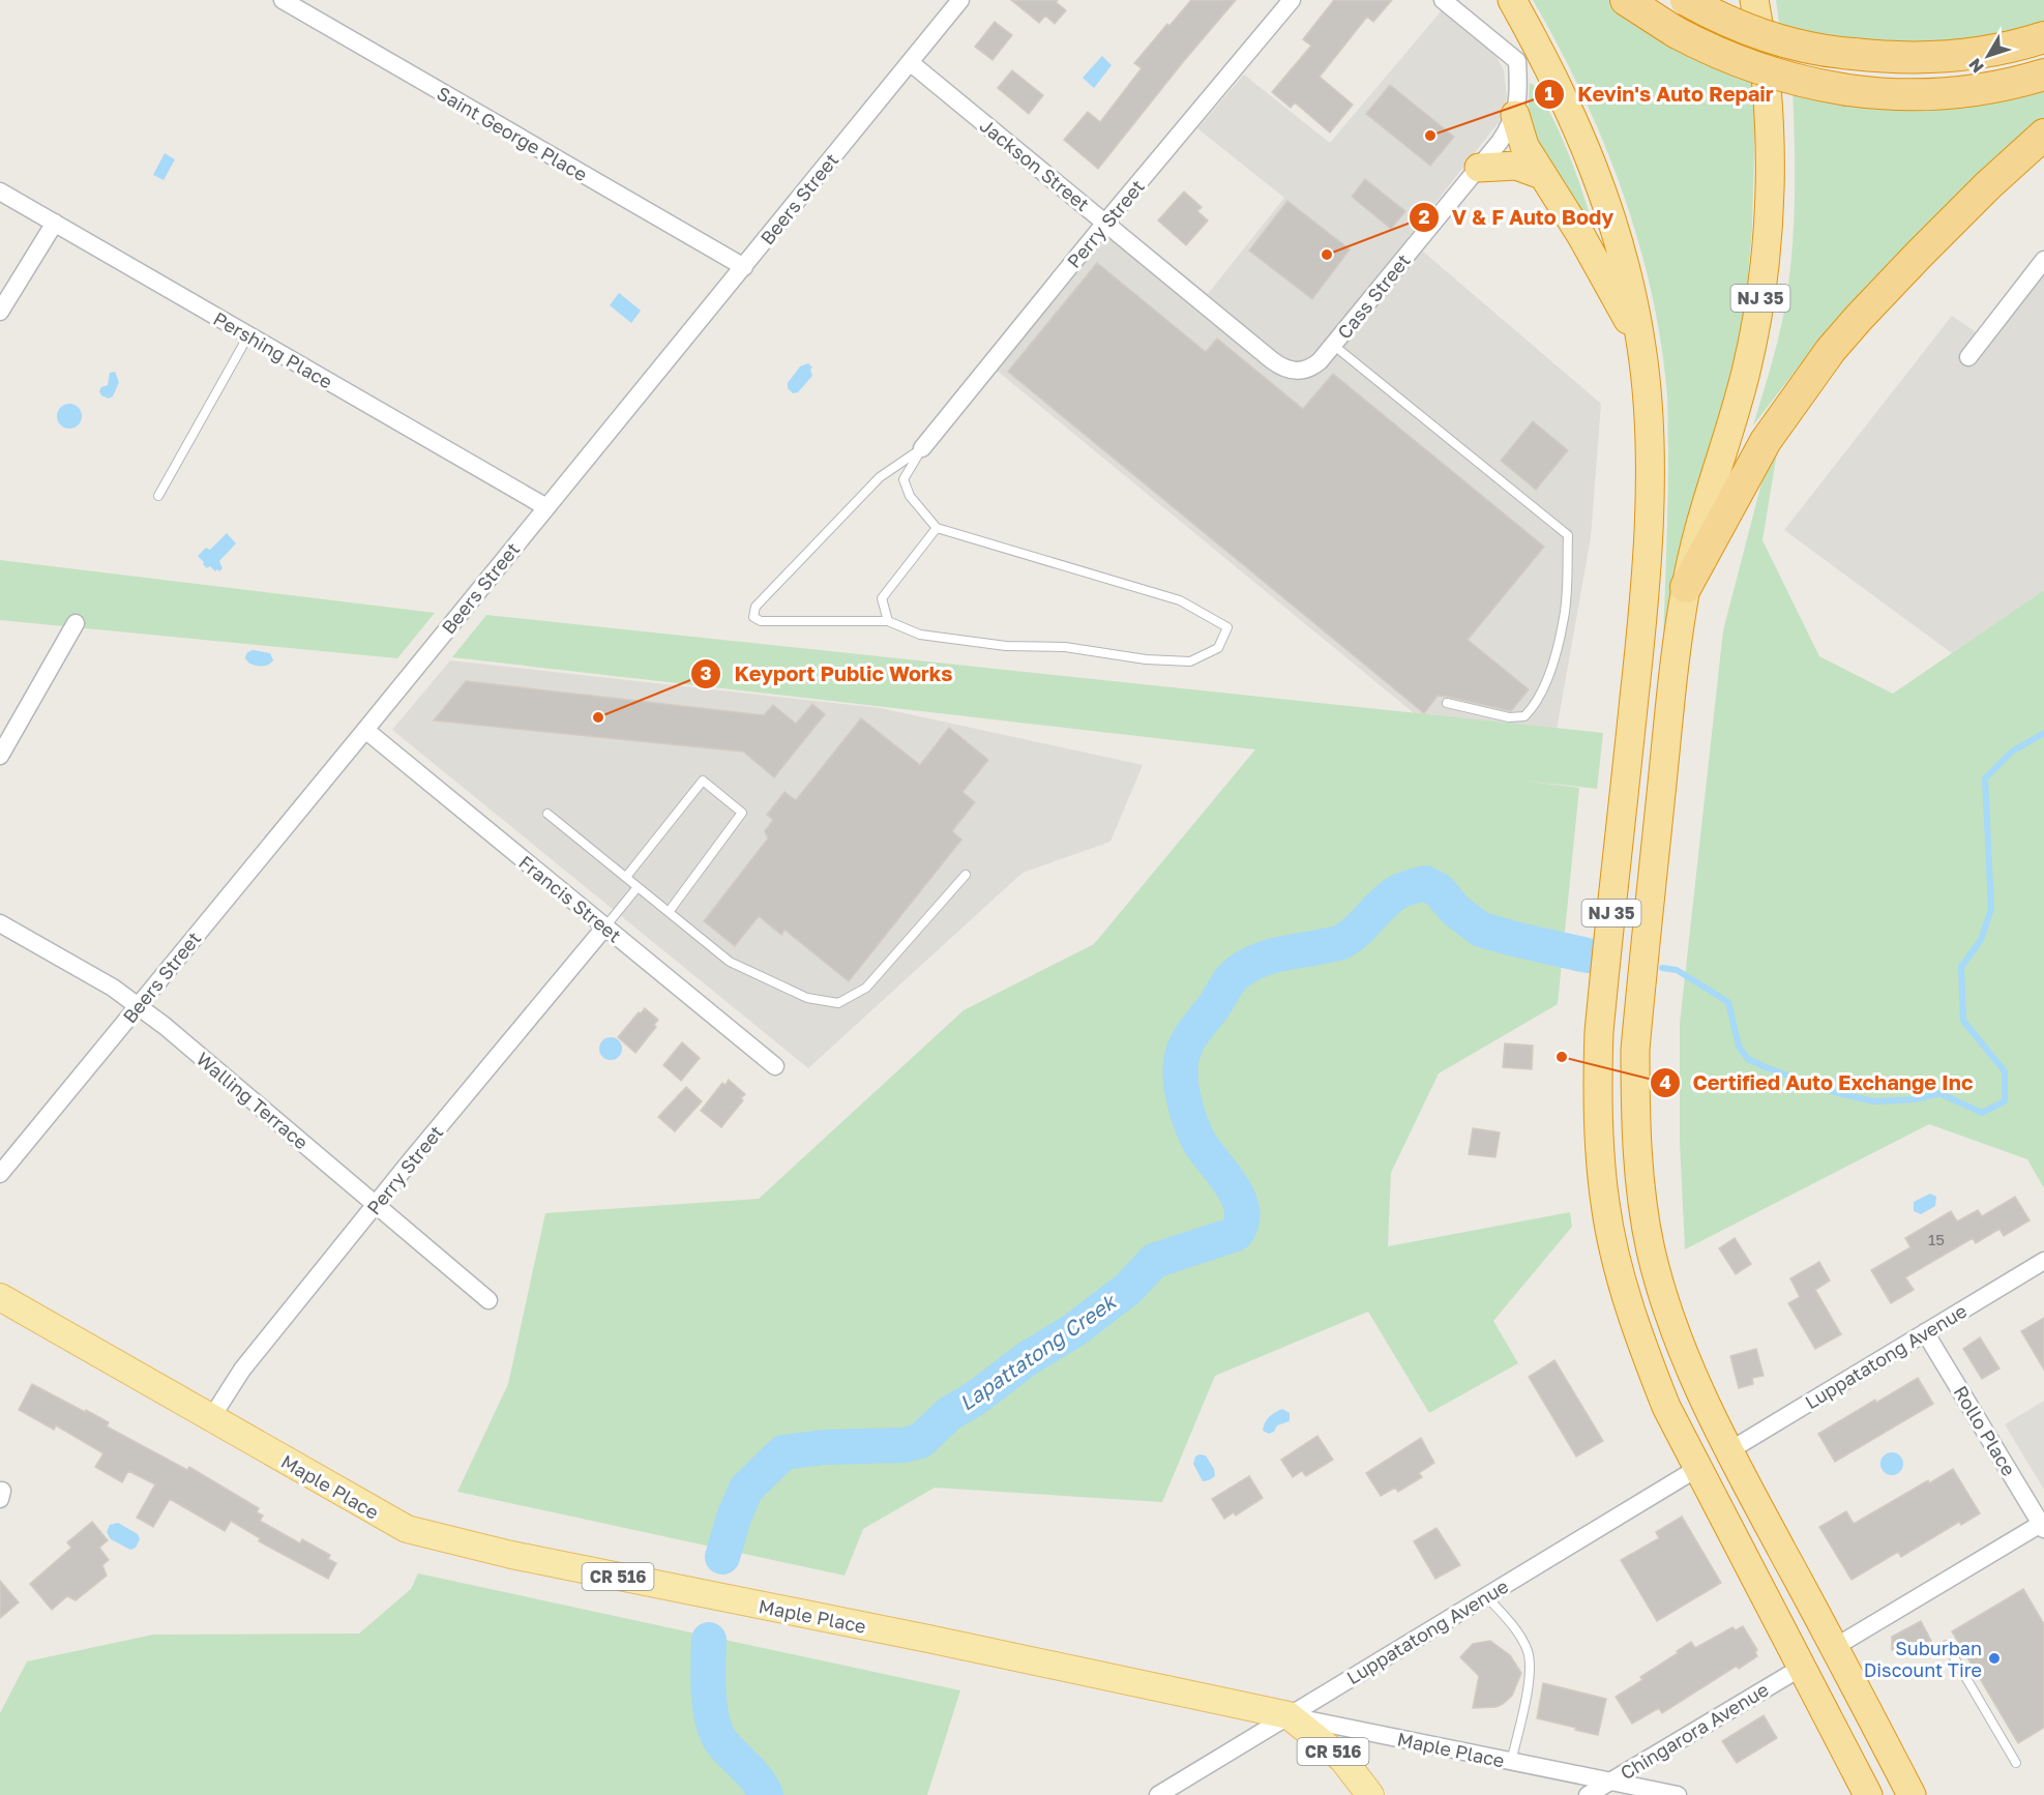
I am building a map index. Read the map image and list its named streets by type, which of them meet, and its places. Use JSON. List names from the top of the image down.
{
  "streets": {
    "highway": ["NJ 35"],
    "main road": ["Maple Place", "CR 516"],
    "street": [
      "Saint George Place",
      "Jackson Street",
      "Beers Street",
      "Perry Street",
      "Cass Street",
      "Pershing Place",
      "Francis Street",
      "Walling Terrace",
      "Luppatatong Avenue",
      "Rollo Place",
      "Chingarora Avenue"
    ]
  },
  "crossings": [
    ["Saint George Place", "Beers Street"],
    ["Jackson Street", "Beers Street"],
    ["Jackson Street", "Perry Street"],
    ["Jackson Street", "Cass Street"],
    ["Beers Street", "Pershing Place"],
    ["Beers Street", "Francis Street"],
    ["Beers Street", "Walling Terrace"],
    ["Perry Street", "Francis Street"],
    ["Perry Street", "Walling Terrace"],
    ["Perry Street", "Maple Place"],
    ["Cass Street", "NJ 35"],
    ["NJ 35", "Luppatatong Avenue"],
    ["NJ 35", "Chingarora Avenue"],
    ["Luppatatong Avenue", "Rollo Place"],
    ["Luppatatong Avenue", "Maple Place"],
    ["Luppatatong Avenue", "CR 516"],
    ["Maple Place", "CR 516"],
    ["Maple Place", "Chingarora Avenue"]
  ],
  "water": ["Lapattatong Creek"],
  "places": [
    "Kevin's Auto Repair",
    "V & F Auto Body",
    "Keyport Public Works",
    "Certified Auto Exchange Inc",
    "Suburban Discount Tire"
  ],
  "house_numbers": ["15"],
  "north": "bottom left"
}
